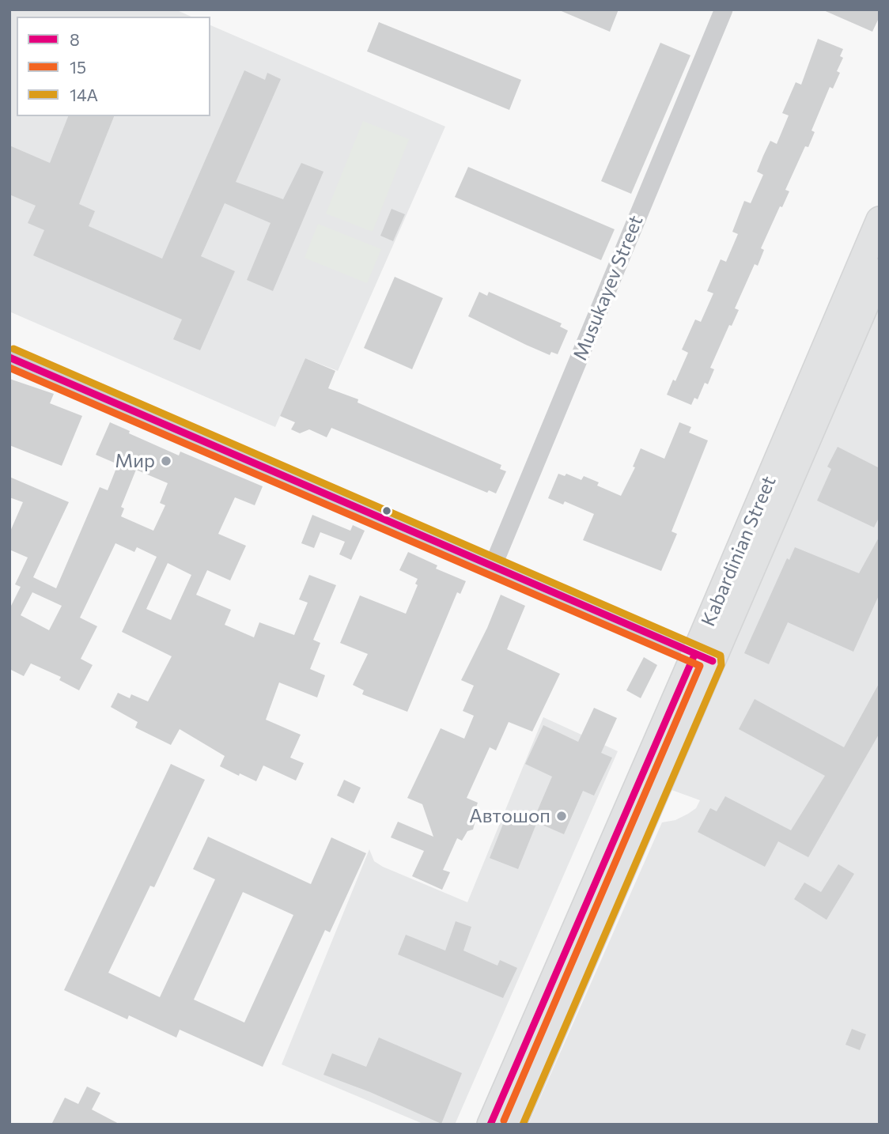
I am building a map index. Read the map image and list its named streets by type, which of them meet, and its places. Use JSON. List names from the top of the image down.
{
  "streets": {
    "main road": ["Kabardinian Street"],
    "street": ["Musukayev Street"]
  },
  "places": ["Мир", "Автошоп"],
  "lines": ["transit line 14А", "transit line 8", "transit line 15"],
  "legend": ["8", "15", "14А"]
}
